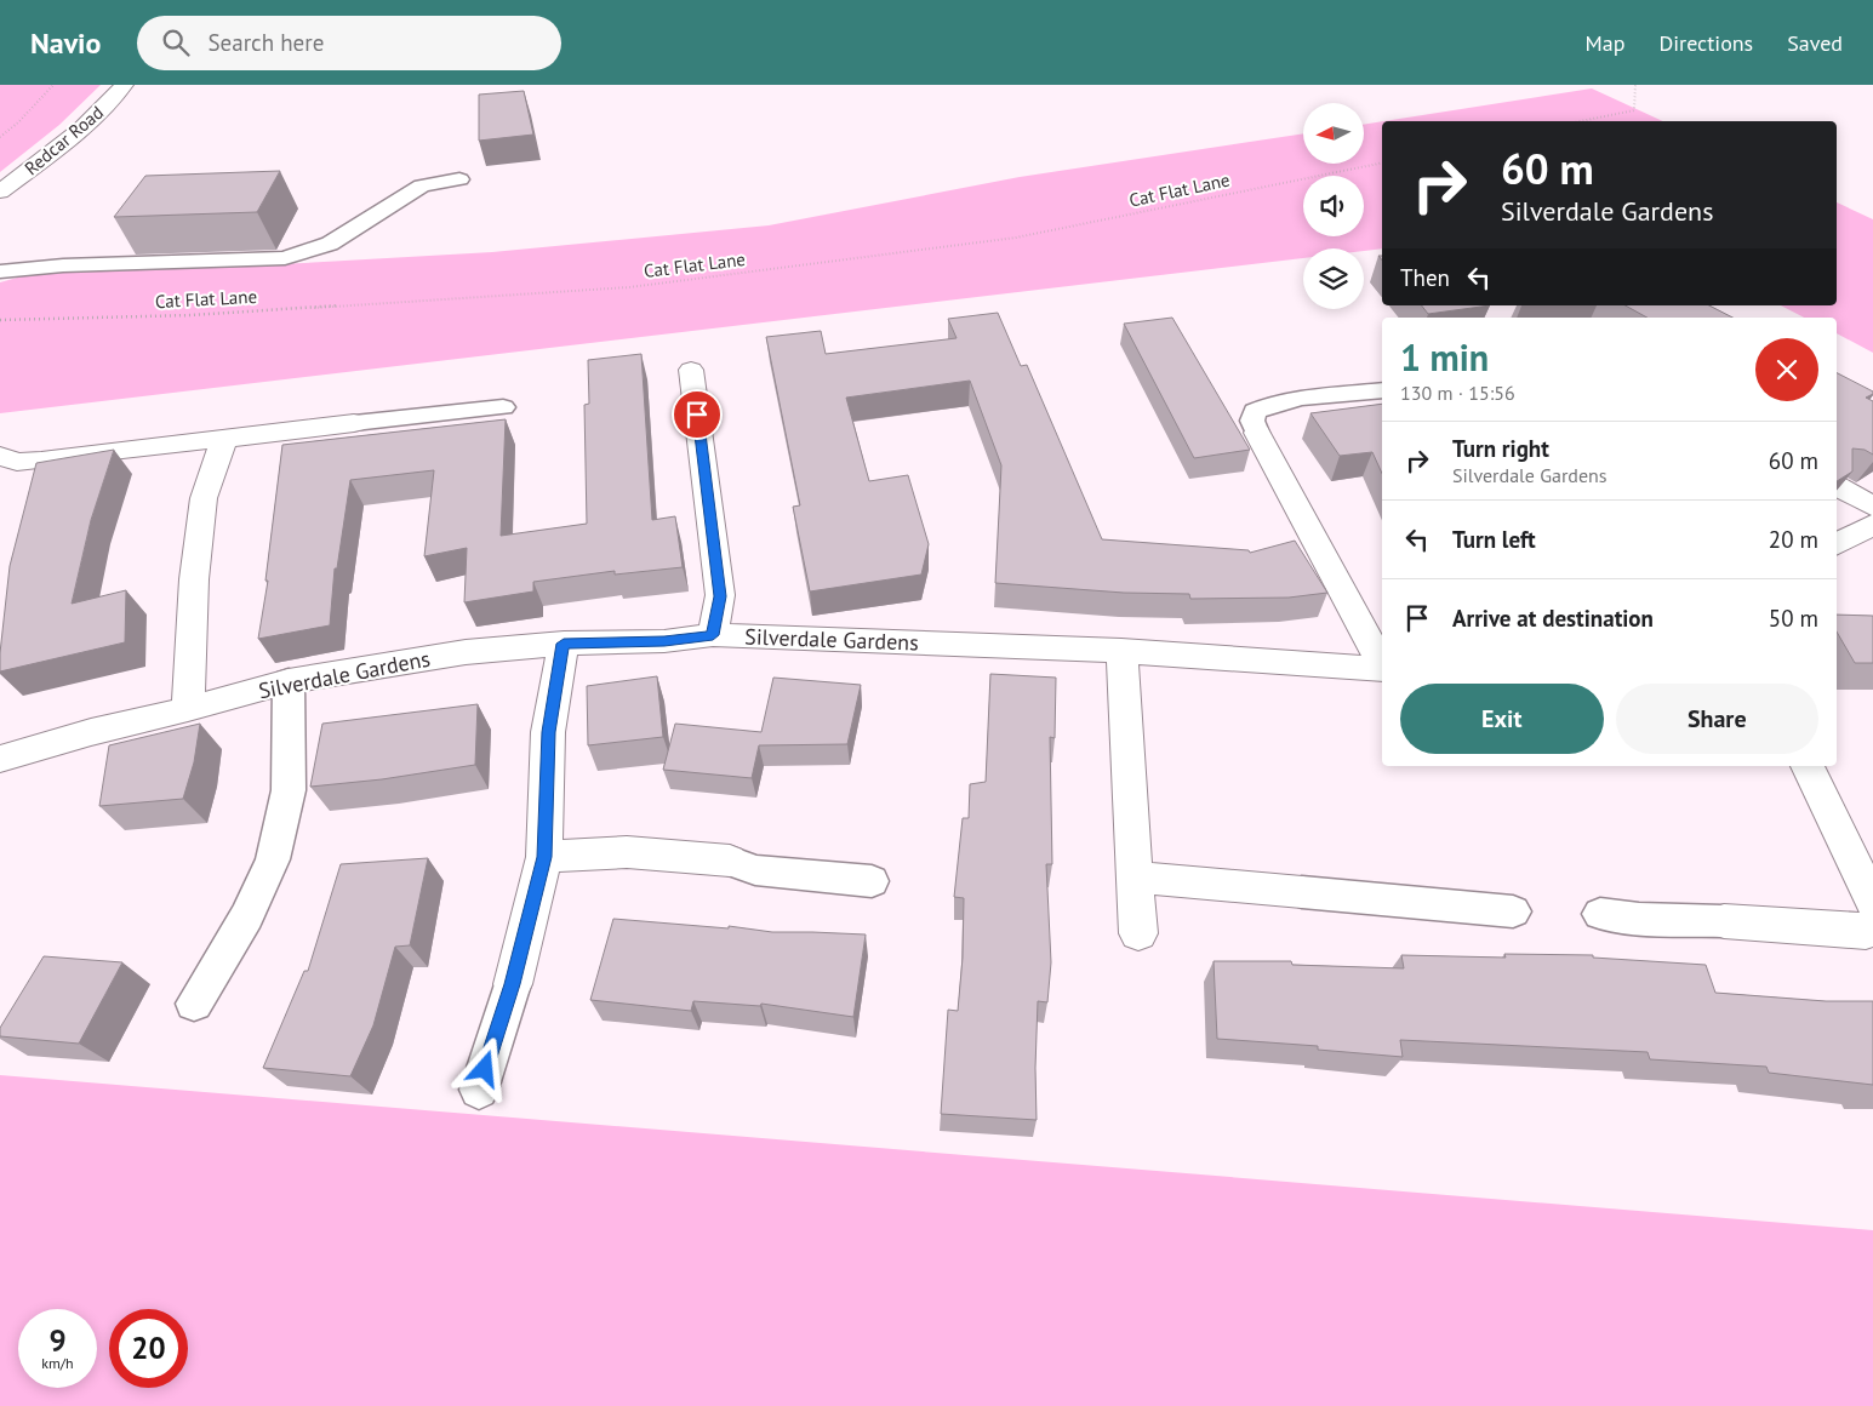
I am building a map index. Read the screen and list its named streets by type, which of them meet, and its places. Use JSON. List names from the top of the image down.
{
  "streets": {
    "street": ["Redcar Road", "Silverdale Gardens"],
    "path": ["Cat Flat Lane"]
  },
  "north": "left",
  "page": {
    "header": "Navio",
    "search": "Search here",
    "nav": ["Map", "Directions", "Saved"],
    "turn": ["60 m", "Silverdale Gardens"],
    "then": "Then",
    "heading": ["1 min", "130 m · 15:56"],
    "list": [
      {
        "name": "Turn right",
        "note": "Silverdale Gardens",
        "value": "60 m"
      },
      {
        "name": "Turn left",
        "value": "20 m"
      },
      {
        "name": "Arrive at destination",
        "value": "50 m"
      }
    ],
    "buttons": ["Exit", "Share"],
    "speed": "9 km/h",
    "limit": "20"
  }
}
